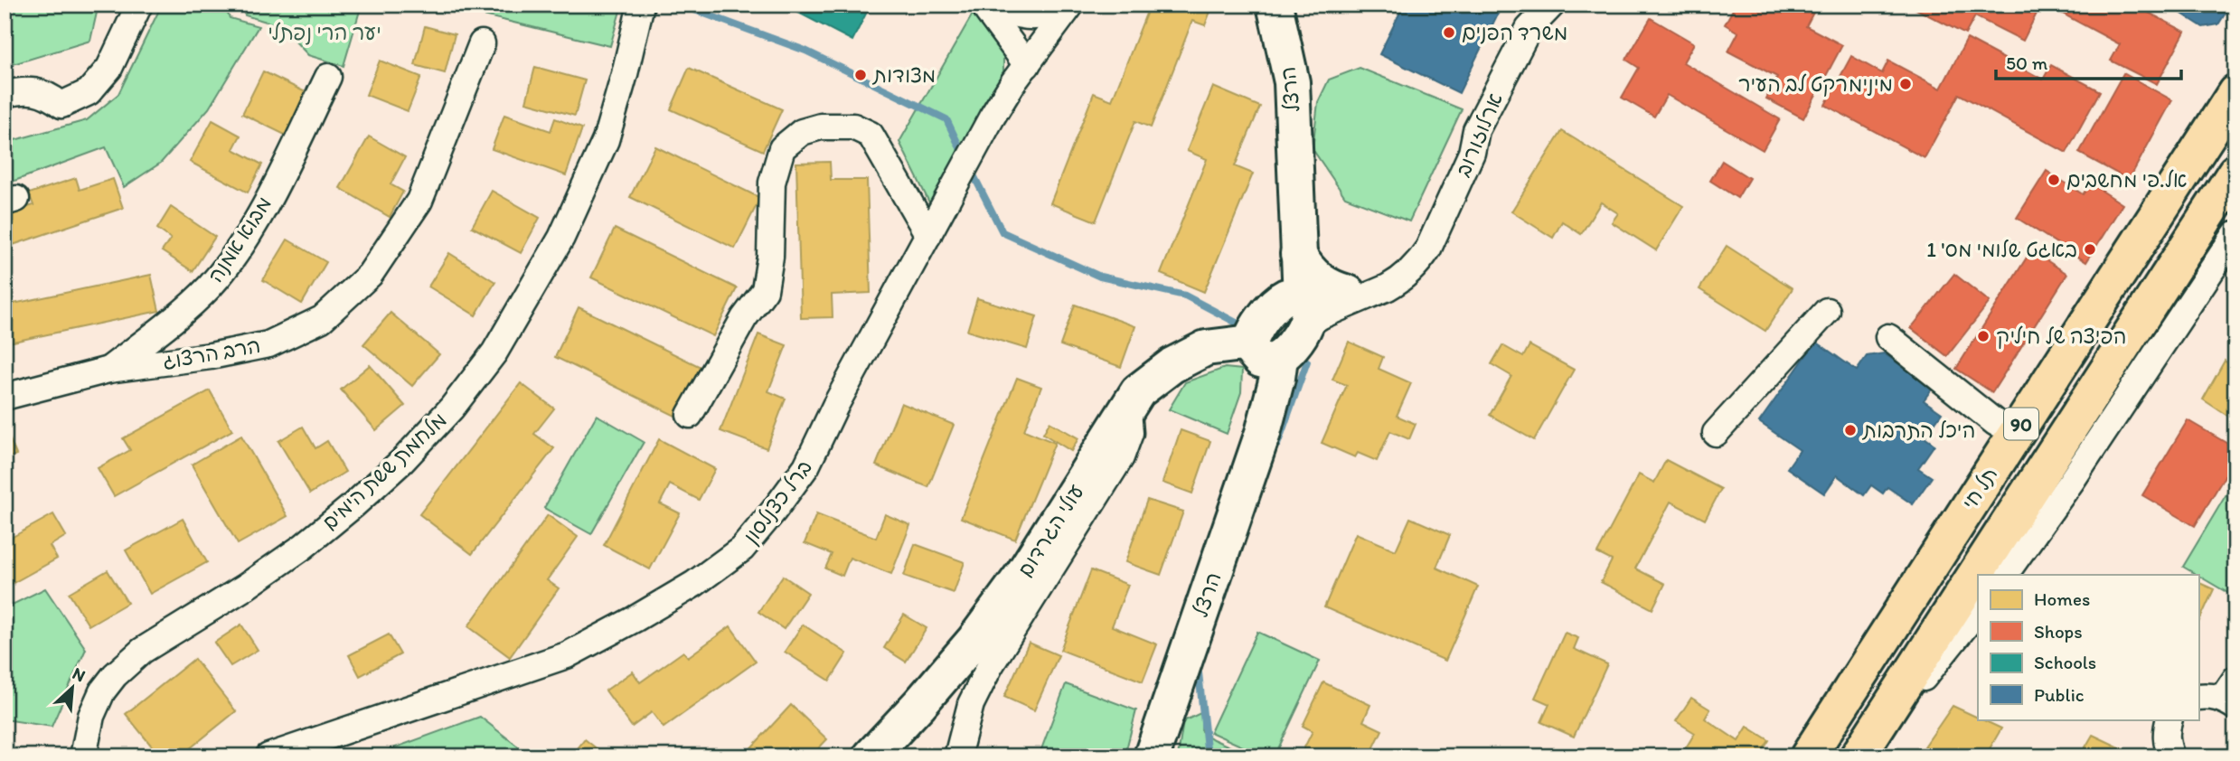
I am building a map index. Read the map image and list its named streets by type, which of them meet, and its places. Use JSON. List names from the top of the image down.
{
  "streets": {
    "highway": ["90", "תל חי"],
    "street": [
      "הרצל",
      "ארלוזורוב",
      "מבוא אמנה",
      "הרב הרצוג",
      "מלחמת ששת הימים",
      "ברל כצנלסון",
      "עולי הגרדום"
    ]
  },
  "crossings": [
    ["הרצל", "ארלוזורוב"],
    ["הרצל", "עולי הגרדום"],
    ["מבוא אמנה", "הרב הרצוג"]
  ],
  "parks": ["יער הרי נפתלי"],
  "places": [
    "משרד הפנים",
    "מצודות",
    "מינימרקט לב העיר",
    "אל.פי מחשבים",
    "באגט שלומי מס' 1",
    "הפיצה של חיליק",
    "היכל התרבות"
  ],
  "legend": [
    "Homes",
    "Shops",
    "Schools",
    "Public"
  ],
  "scale_bar": "50 m",
  "north": "top right"
}
